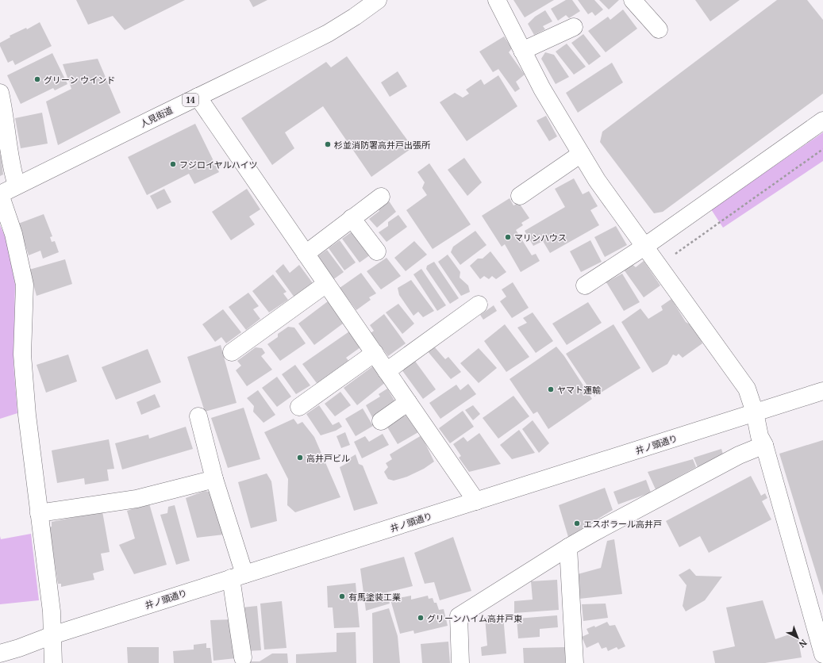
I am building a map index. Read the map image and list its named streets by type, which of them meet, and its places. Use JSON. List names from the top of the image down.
{
  "streets": {
    "street": ["14", "人見街道", "井ノ頭通り"]
  },
  "places": [
    "グリーン ウインド",
    "杉並消防署高井戸出張所",
    "フジロイヤルハイツ",
    "マリンハウス",
    "ヤマト運輸",
    "高井戸ビル",
    "エスポラール高井戸",
    "有馬塗装工業",
    "グリーンハイム高井戸東"
  ],
  "north": "bottom right"
}
